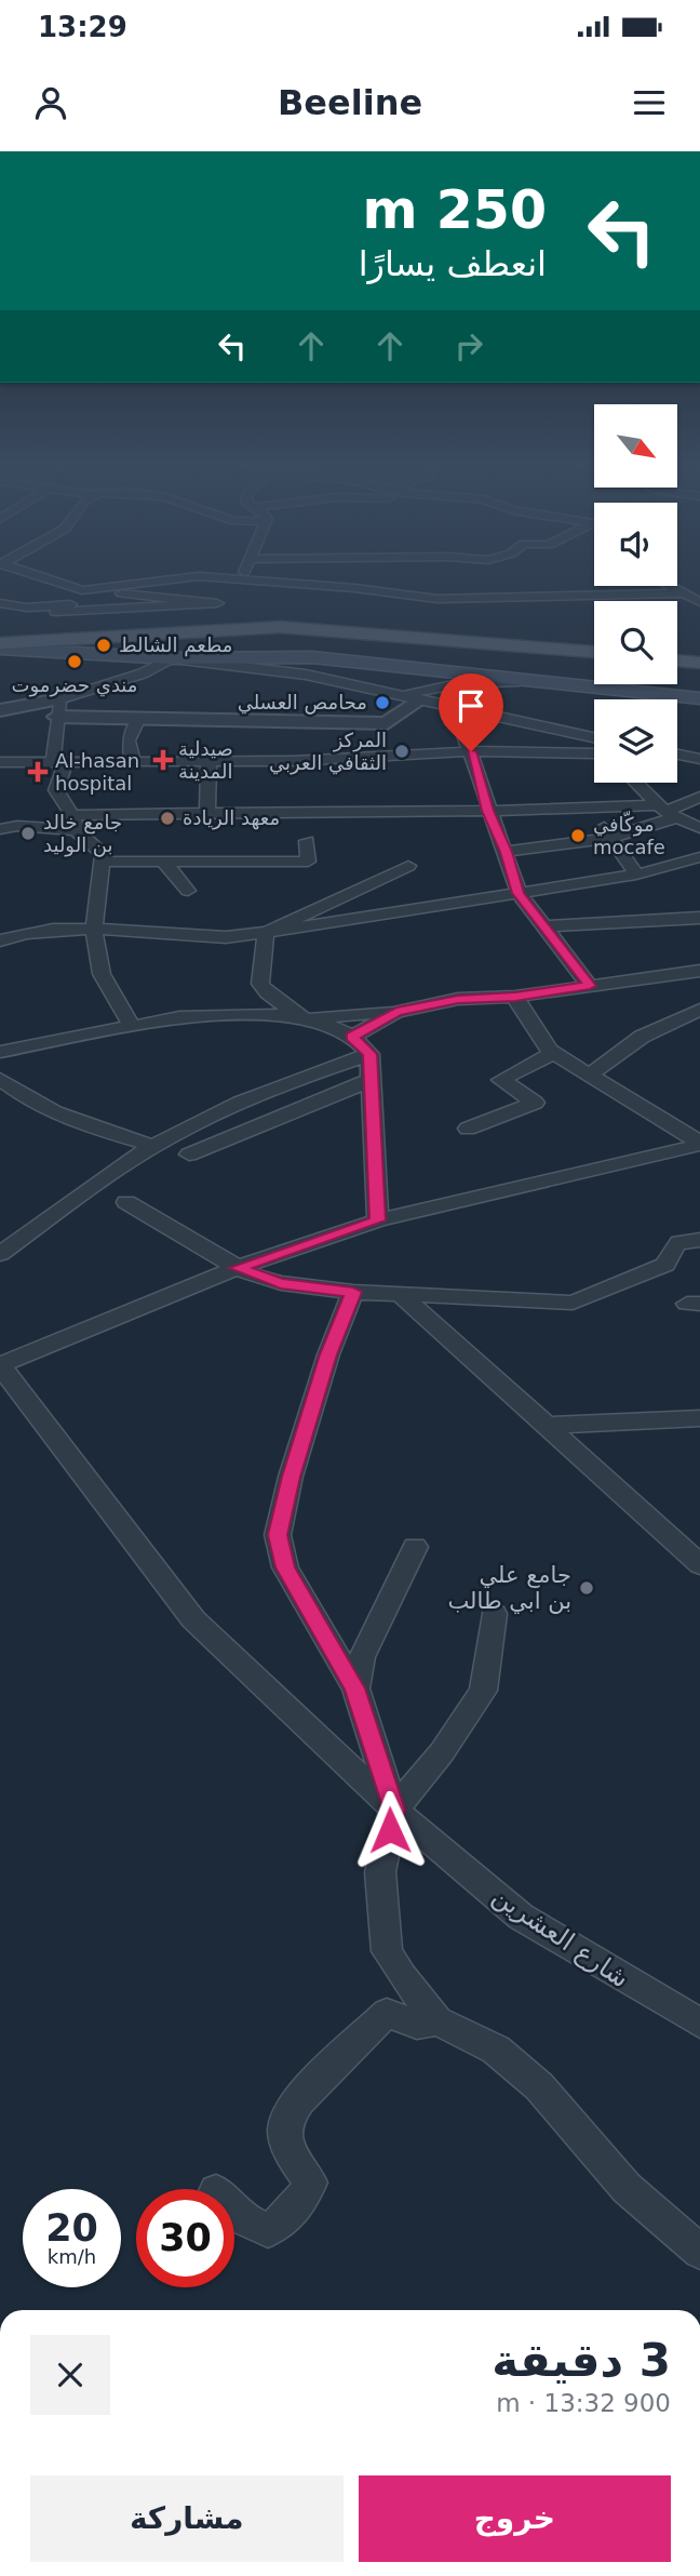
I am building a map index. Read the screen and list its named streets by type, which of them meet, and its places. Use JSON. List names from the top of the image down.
{
  "streets": {
    "street": ["شارع العشرين"]
  },
  "places": {
    "other": [
      "مطعم الشالط",
      "مندي حضرموت",
      "محامص العسلي",
      "المركز الثقافي العربي",
      "معهد الريادة",
      "جامع خالد بن الوليد",
      "موكّافي mocafe",
      "جامع علي بن ابي طالب"
    ],
    "health": ["صيدلية المدينة", "Al-hasan hospital"]
  },
  "north": "bottom right",
  "page": {
    "status": "13:29",
    "header": "Beeline",
    "turn": ["250 m", "انعطف يسارًا"],
    "speed": "20 km/h",
    "limit": "30",
    "heading": ["3 دقيقة", "900 m · 13:32"],
    "buttons": ["خروج", "مشاركة"]
  }
}
